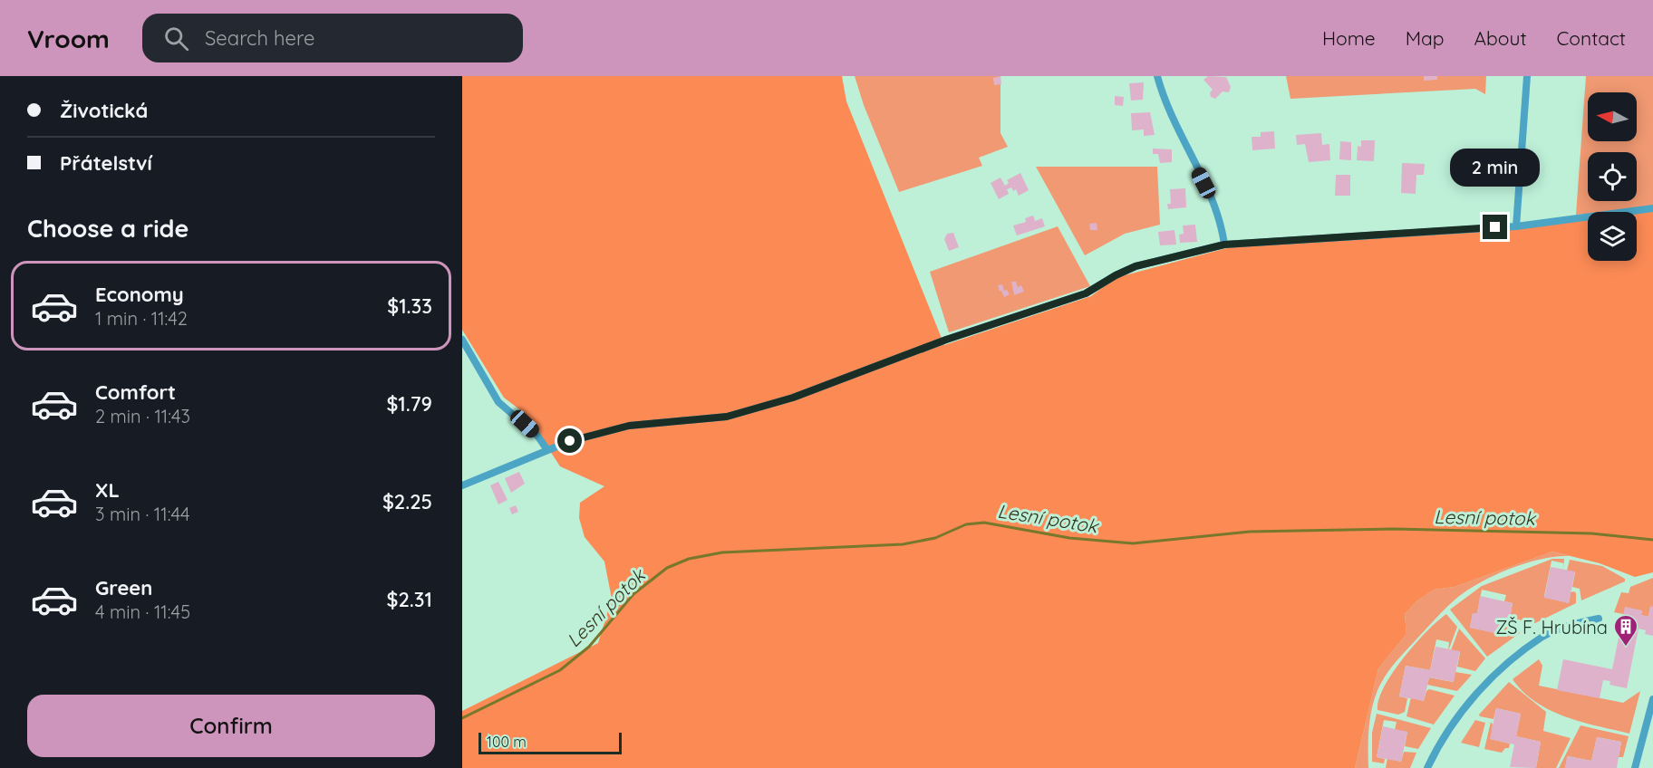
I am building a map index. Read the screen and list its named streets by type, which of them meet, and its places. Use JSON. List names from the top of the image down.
{
  "water": ["Lesní potok"],
  "places": {
    "building": ["ZŠ F. Hrubína"]
  },
  "scale_bar": "100 m",
  "north": "left",
  "page": {
    "header": "Vroom",
    "search": "Search here",
    "nav": [
      "Home",
      "Map",
      "About",
      "Contact"
    ],
    "banner": ["Životická", "Přátelství"],
    "bubble": "2 min",
    "heading": "Choose a ride",
    "list": [
      {
        "name": "Economy",
        "note": "1 min · 11:42",
        "value": "$1.33"
      },
      {
        "name": "Comfort",
        "note": "2 min · 11:43",
        "value": "$1.79"
      },
      {
        "name": "XL",
        "note": "3 min · 11:44",
        "value": "$2.25"
      },
      {
        "name": "Green",
        "note": "4 min · 11:45",
        "value": "$2.31"
      }
    ],
    "buttons": "Confirm",
    "scale": "100 m"
  }
}
